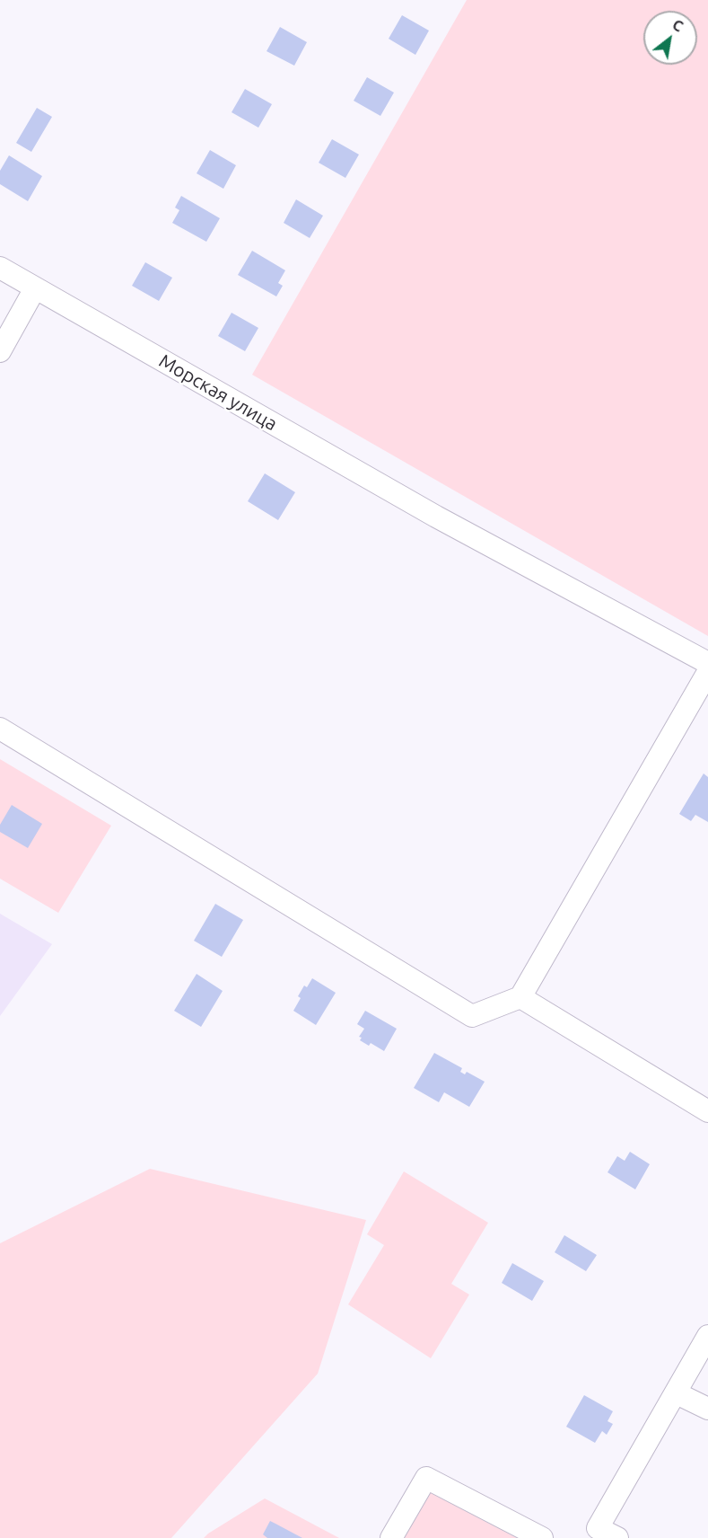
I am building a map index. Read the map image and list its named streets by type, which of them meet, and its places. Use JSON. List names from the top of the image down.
{
  "streets": {
    "street": ["Морская улица"]
  },
  "north": "top right"
}
